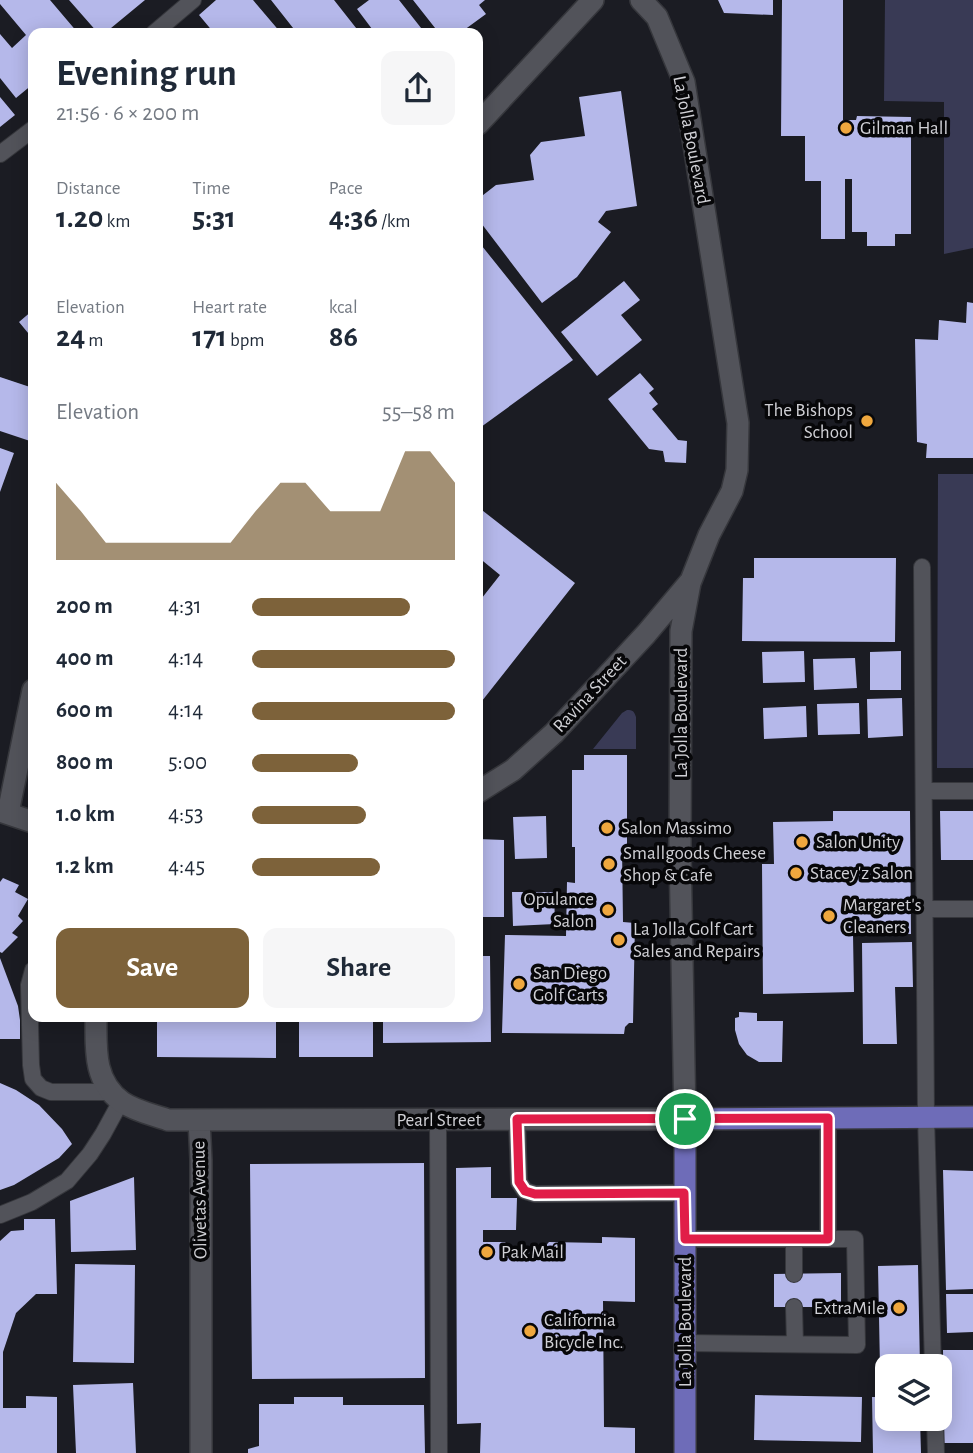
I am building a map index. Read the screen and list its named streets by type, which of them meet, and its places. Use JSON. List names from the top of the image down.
{
  "streets": {
    "main road": ["La Jolla Boulevard", "Pearl Street"],
    "street": ["Ravina Street", "Olivetas Avenue"]
  },
  "crossings": [
    ["La Jolla Boulevard", "Ravina Street"],
    ["La Jolla Boulevard", "Pearl Street"],
    ["Pearl Street", "Olivetas Avenue"]
  ],
  "places": [
    "Gilman Hall",
    "The Bishops School",
    "Salon Massimo",
    "Salon Unity",
    "Smallgoods Cheese Shop & Cafe",
    "Stacey'z Salon",
    "Opulance Salon",
    "Margaret's Cleaners",
    "La Jolla Golf Cart Sales and Repairs",
    "San Diego Golf Carts",
    "Pak Mail",
    "ExtraMile",
    "California Bicycle Inc."
  ],
  "page": {
    "heading": ["Evening run", "21:56 · 6 × 200 m"],
    "stats": [
      ["Distance", "1.20 km"],
      ["Time", "5:31"],
      ["Pace", "4:36 /km"],
      ["Elevation", "24 m"],
      ["Heart rate", "171 bpm"],
      ["kcal", "86"]
    ],
    "chart": ["Elevation", "55–58 m"],
    "list": [
      {
        "name": "200 m",
        "note": "4:31"
      },
      {
        "name": "400 m",
        "note": "4:14"
      },
      {
        "name": "600 m",
        "note": "4:14"
      },
      {
        "name": "800 m",
        "note": "5:00"
      },
      {
        "name": "1.0 km",
        "note": "4:53"
      },
      {
        "name": "1.2 km",
        "note": "4:45"
      }
    ],
    "buttons": ["Save", "Share"]
  }
}
